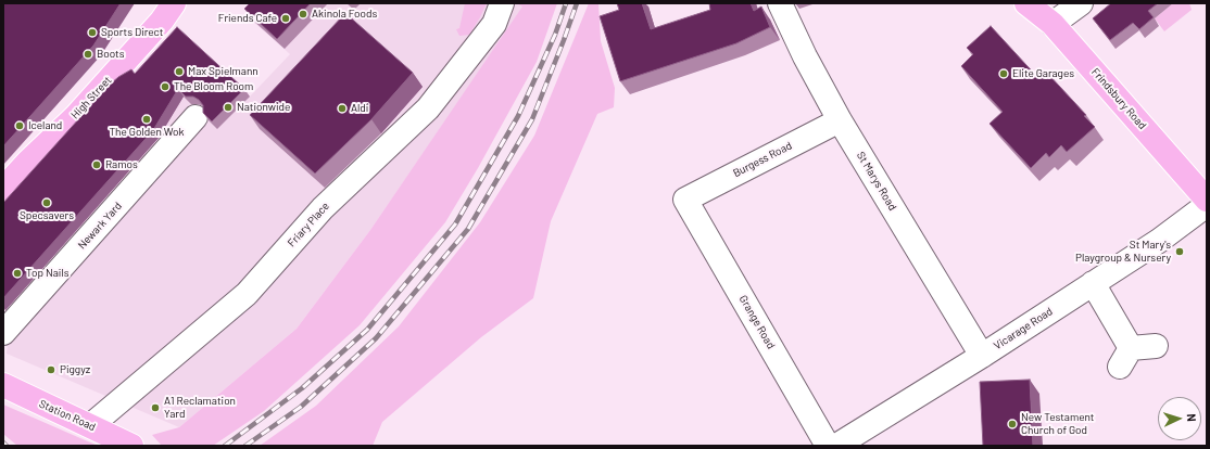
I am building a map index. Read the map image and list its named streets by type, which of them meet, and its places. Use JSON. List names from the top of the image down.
{
  "streets": {
    "main road": ["High Street", "Frindsbury Road", "Station Road"],
    "street": [
      "Burgess Road",
      "St Marys Road",
      "Friary Place",
      "Newark Yard",
      "Grange Road",
      "Vicarage Road"
    ]
  },
  "crossings": [
    ["Burgess Road", "St Marys Road"],
    ["Burgess Road", "Grange Road"],
    ["St Marys Road", "Vicarage Road"],
    ["Friary Place", "Station Road"]
  ],
  "places": [
    "Akinola Foods",
    "Friends Cafe",
    "Sports Direct",
    "Boots",
    "Max Spielmann",
    "Elite Garages",
    "The Bloom Room",
    "Nationwide",
    "Aldi",
    "The Golden Wok",
    "Iceland",
    "Ramos",
    "Specsavers",
    "St Mary's Playgroup & Nursery",
    "Top Nails",
    "Piggyz",
    "A1 Reclamation Yard",
    "New Testament Church of God"
  ],
  "north": "right"
}
